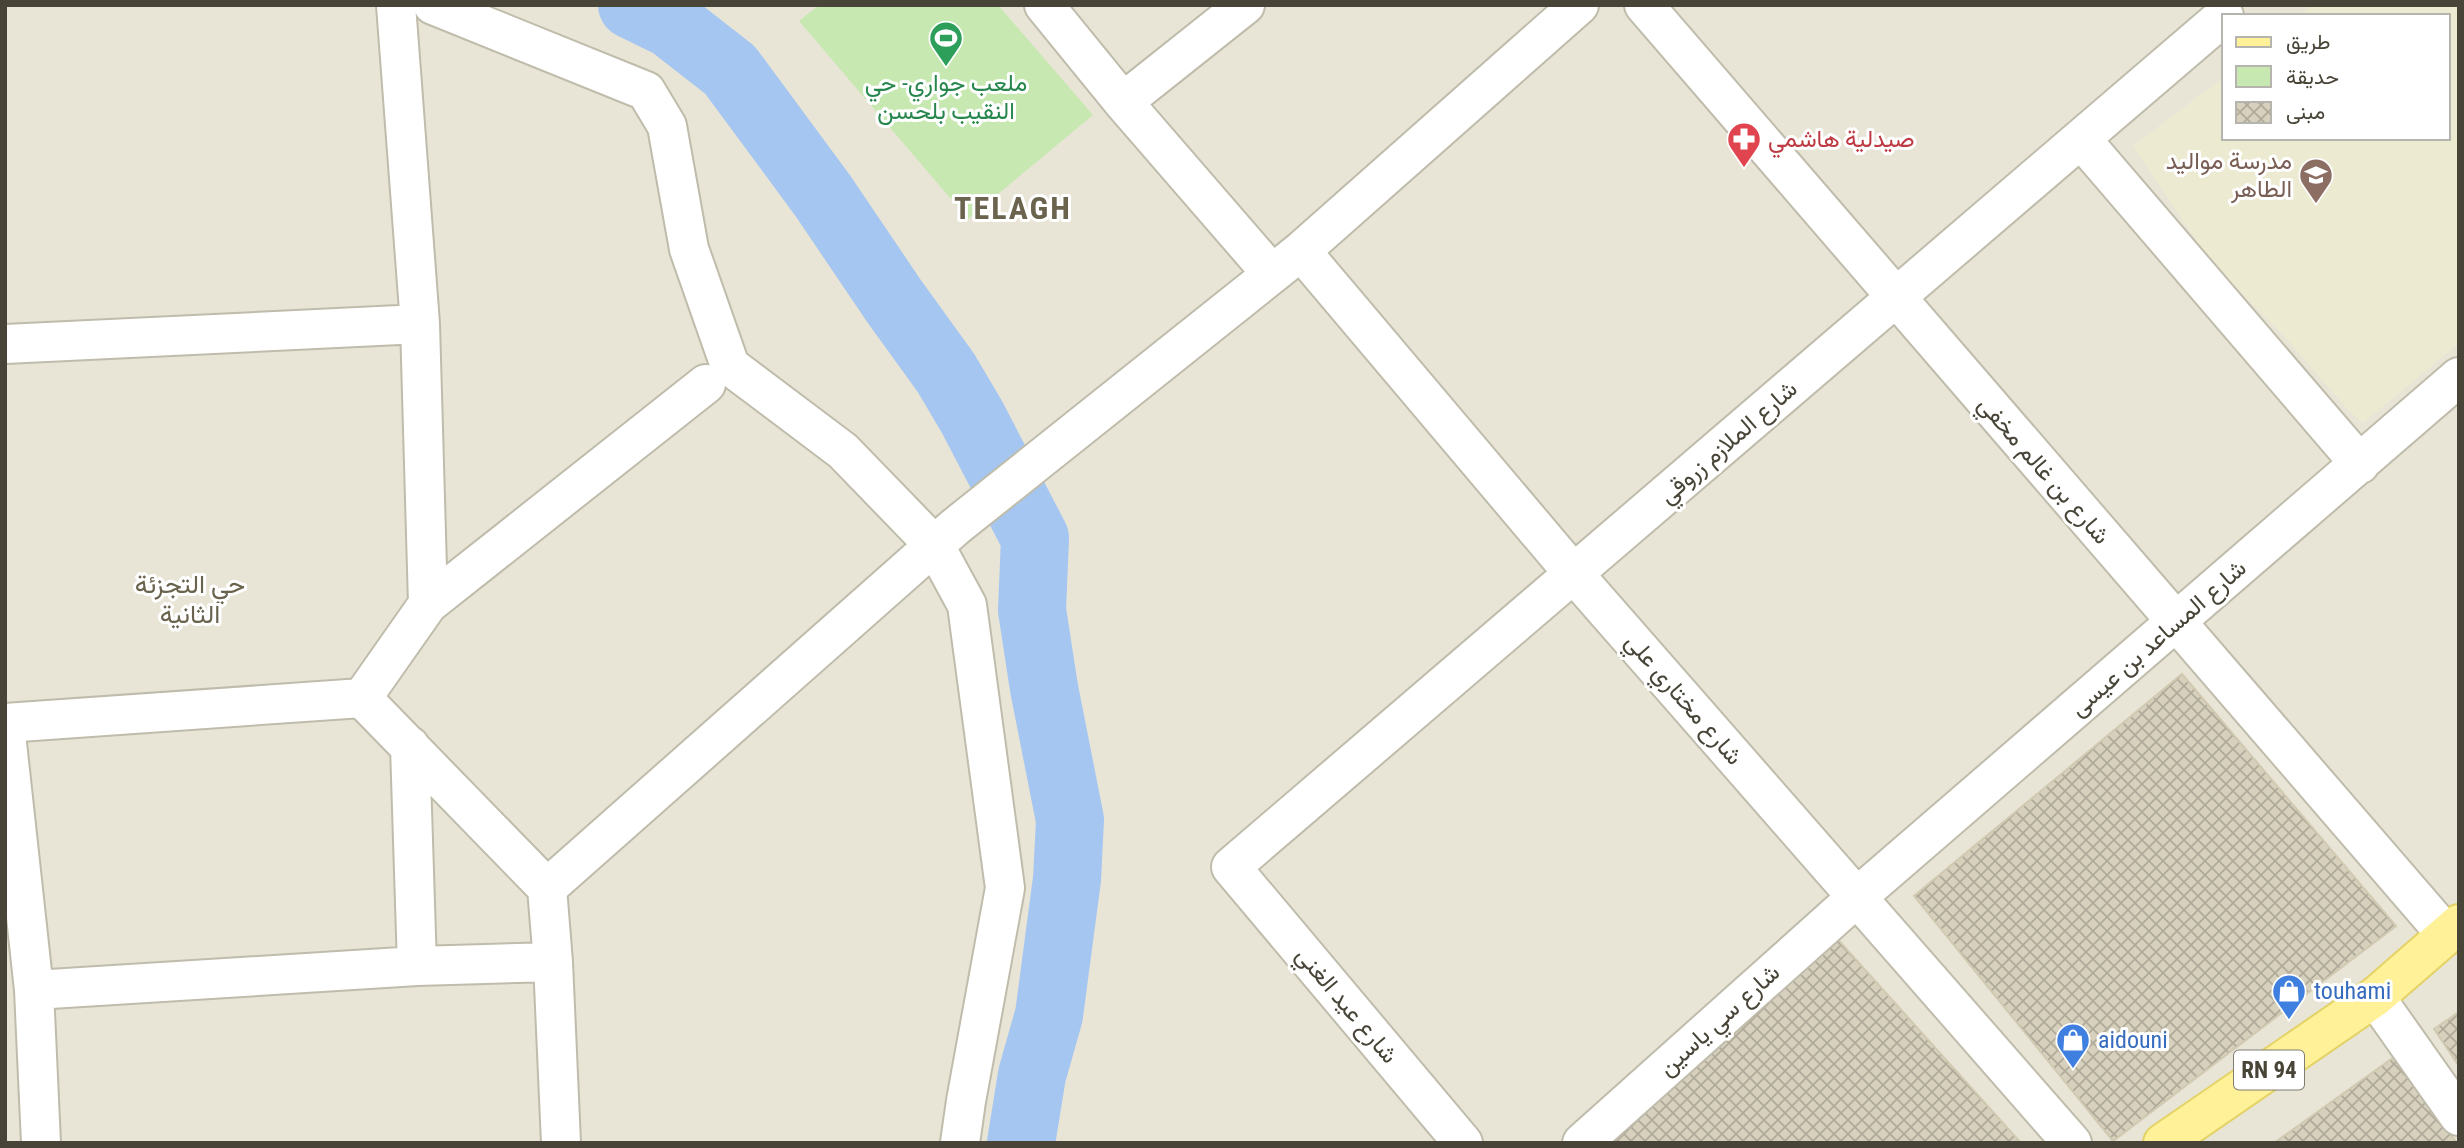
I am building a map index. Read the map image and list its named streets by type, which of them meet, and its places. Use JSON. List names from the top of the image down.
{
  "streets": {
    "main road": ["RN 94"],
    "street": [
      "شارع الملازم زروقي",
      "شارع بن غالم مخفي",
      "شارع المساعد بن عيسى",
      "شارع مختاري علي",
      "شارع عيد الغني",
      "شارع سي ياسين"
    ]
  },
  "crossings": [
    ["شارع الملازم زروقي", "شارع بن غالم مخفي"],
    ["شارع الملازم زروقي", "شارع مختاري علي"],
    ["شارع الملازم زروقي", "شارع عيد الغني"],
    ["شارع بن غالم مخفي", "شارع المساعد بن عيسى"],
    ["شارع بن غالم مخفي", "RN 94"],
    ["شارع المساعد بن عيسى", "شارع مختاري علي"],
    ["شارع المساعد بن عيسى", "شارع سي ياسين"],
    ["شارع مختاري علي", "شارع سي ياسين"]
  ],
  "districts": ["TELAGH", "حي التجزئة الثانية"],
  "places": {
    "sports": ["ملعب جواري- حي النقيب بلحسن"],
    "pharmacy": ["صيدلية هاشمي"],
    "school or university": ["مدرسة مواليد الطاهر"],
    "shop": ["touhami", "aidouni"]
  },
  "legend": ["طريق", "حديقة", "مبنى"]
}
